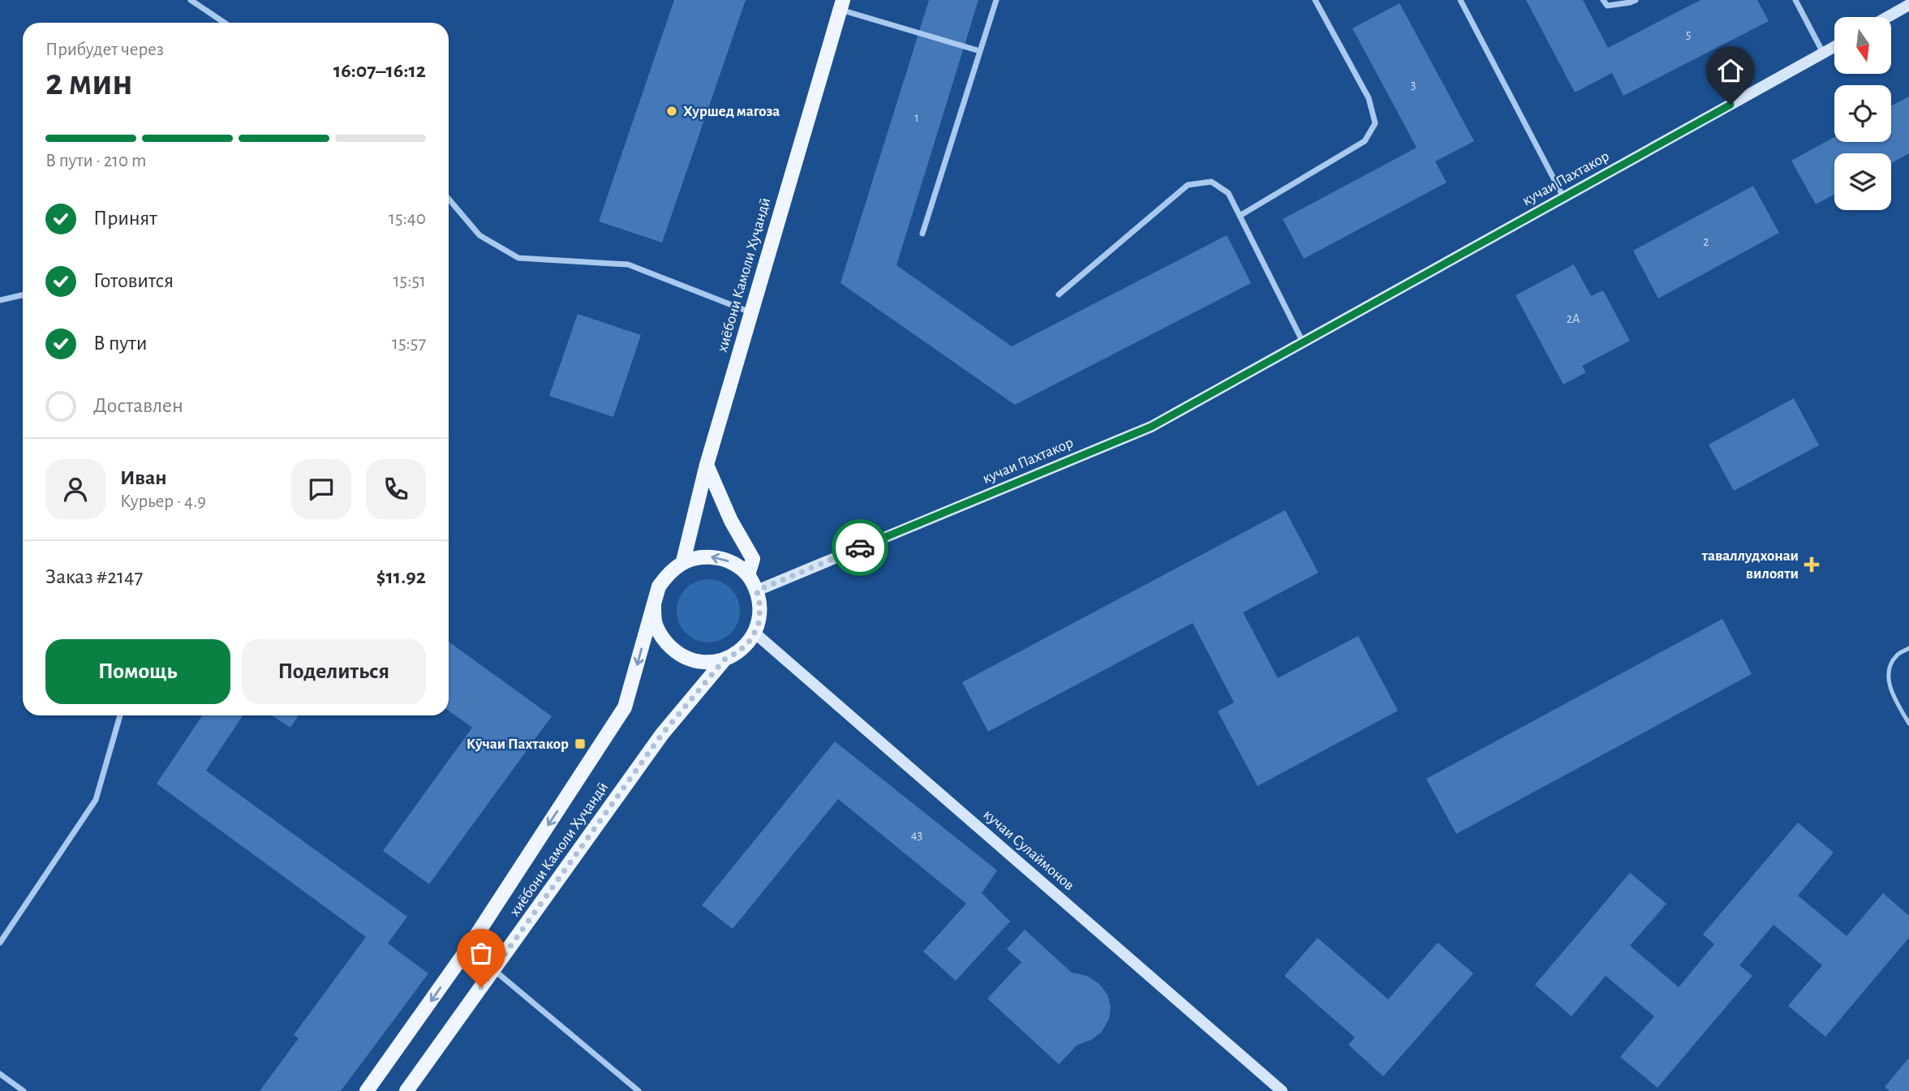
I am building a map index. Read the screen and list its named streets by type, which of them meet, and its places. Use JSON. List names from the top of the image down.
{
  "streets": {
    "main road": ["кучаи Пахтакор", "хиёбони Камоли Хуҷандӣ", "кучаи Сулаймонов"]
  },
  "crossings": [
    ["кучаи Пахтакор", "хиёбони Камоли Хуҷандӣ"],
    ["кучаи Пахтакор", "кучаи Сулаймонов"],
    ["хиёбони Камоли Хуҷандӣ", "кучаи Сулаймонов"]
  ],
  "places": {
    "other": ["Хуршед магоза"],
    "health": ["таваллудхонаи вилояти"],
    "transit": ["Кӯчаи Пахтакор"]
  },
  "house_numbers": [
    "5",
    "3",
    "1",
    "2",
    "2А",
    "43"
  ],
  "north": "bottom",
  "page": {
    "heading": ["2 мин", "Прибудет через", "16:07–16:12"],
    "panel": [
      "Иван",
      "Курьер · 4.9",
      "Заказ #2147",
      "$11.92"
    ],
    "bar": "В пути · 210 m",
    "list": [
      ["Принят", "15:40"],
      ["Готовится", "15:51"],
      ["В пути", "15:57"],
      "Доставлен"
    ],
    "buttons": ["Помощь", "Поделиться"]
  }
}
